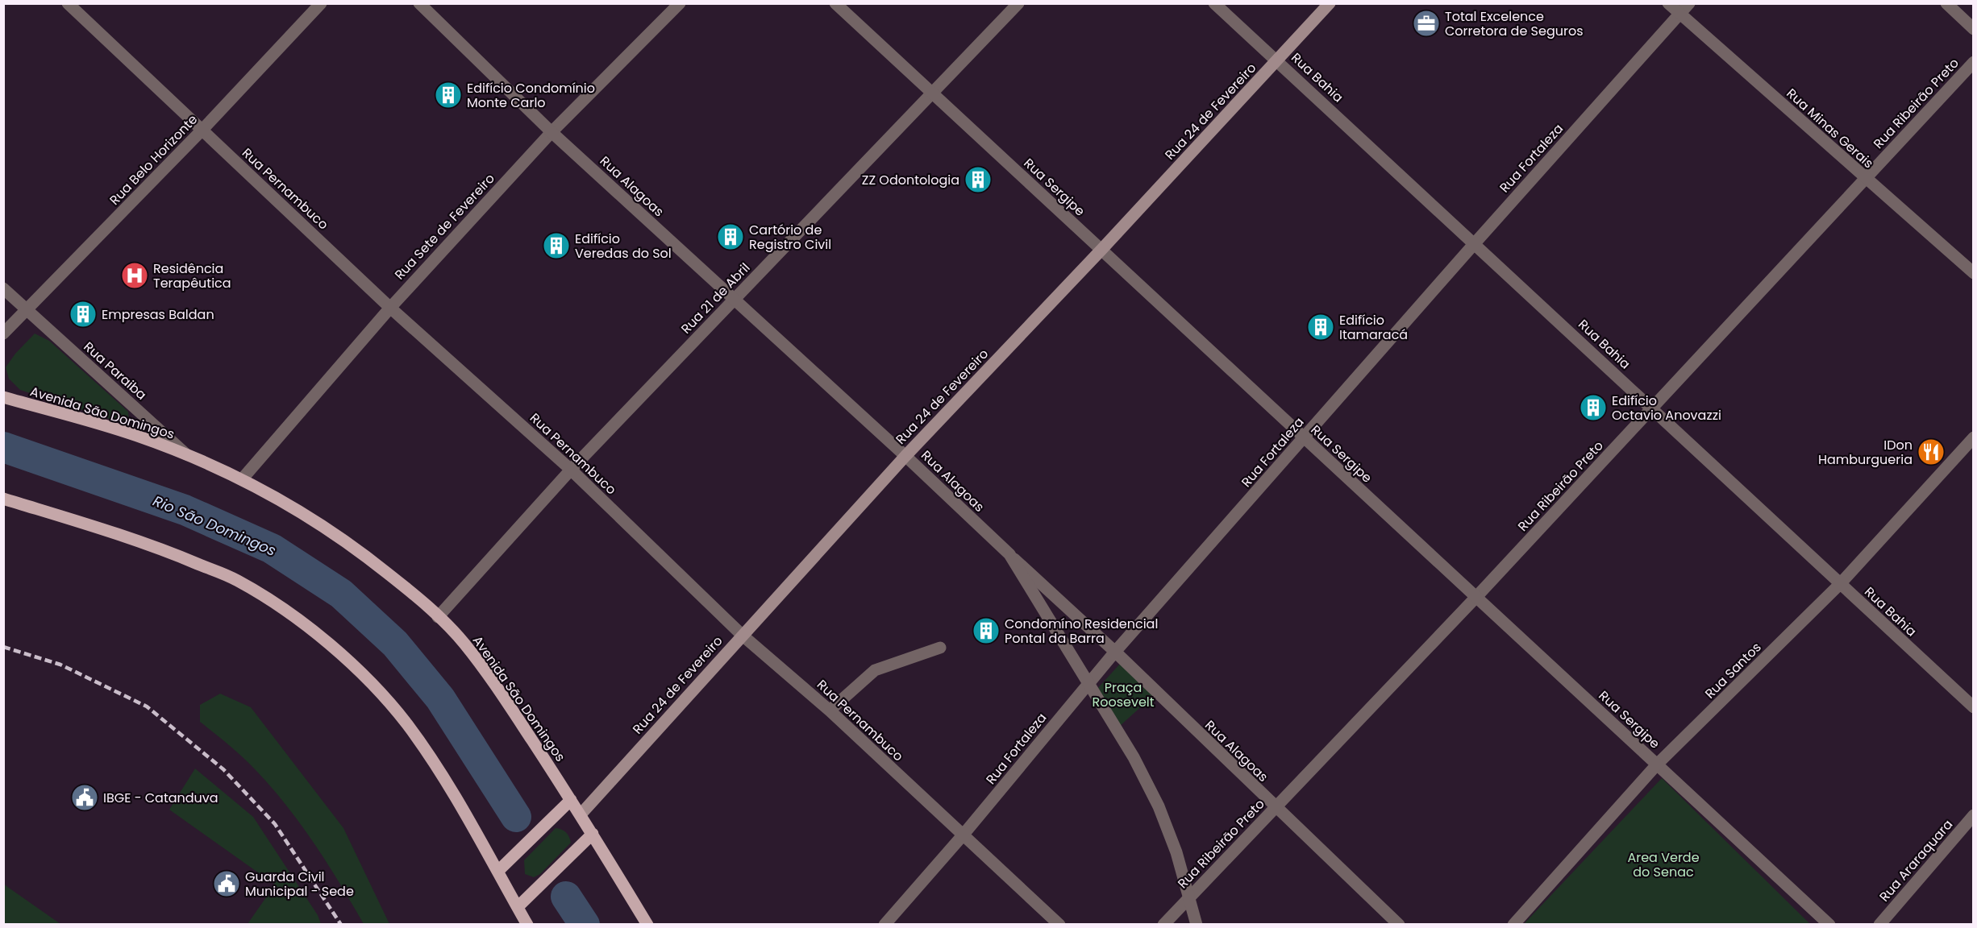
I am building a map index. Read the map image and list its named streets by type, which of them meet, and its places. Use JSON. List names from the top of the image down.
{
  "streets": {
    "main road": ["Rua 24 de Fevereiro", "Avenida São Domingos"],
    "street": [
      "Rua Bahia",
      "Rua Ribeirão Preto",
      "Rua Minas Gerais",
      "Rua Fortaleza",
      "Rua Belo Horizonte",
      "Rua Alagoas",
      "Rua Sergipe",
      "Rua Pernambuco",
      "Rua Sete de Fevereiro",
      "Rua 21 de Abril",
      "Rua Paraiba",
      "Rua Santos",
      "Rua Araraquara"
    ]
  },
  "crossings": [
    ["Rua Bahia", "Rua Ribeirão Preto"],
    ["Rua Bahia", "Rua 24 de Fevereiro"],
    ["Rua Bahia", "Rua Fortaleza"],
    ["Rua Bahia", "Rua Santos"],
    ["Rua Ribeirão Preto", "Rua Minas Gerais"],
    ["Rua Ribeirão Preto", "Rua Alagoas"],
    ["Rua Ribeirão Preto", "Rua Sergipe"],
    ["Rua 24 de Fevereiro", "Rua Alagoas"],
    ["Rua 24 de Fevereiro", "Rua Sergipe"],
    ["Rua 24 de Fevereiro", "Rua Pernambuco"],
    ["Rua 24 de Fevereiro", "Avenida São Domingos"],
    ["Rua Minas Gerais", "Rua Fortaleza"],
    ["Rua Fortaleza", "Rua Alagoas"],
    ["Rua Fortaleza", "Rua Sergipe"],
    ["Rua Fortaleza", "Rua Pernambuco"],
    ["Rua Belo Horizonte", "Rua Pernambuco"],
    ["Rua Belo Horizonte", "Rua Paraiba"],
    ["Rua Alagoas", "Rua Sete de Fevereiro"],
    ["Rua Alagoas", "Rua 21 de Abril"],
    ["Rua Sergipe", "Rua 21 de Abril"],
    ["Rua Sergipe", "Rua Santos"],
    ["Rua Pernambuco", "Rua Sete de Fevereiro"],
    ["Rua Pernambuco", "Rua 21 de Abril"],
    ["Rua Sete de Fevereiro", "Avenida São Domingos"],
    ["Rua 21 de Abril", "Avenida São Domingos"],
    ["Rua Paraiba", "Avenida São Domingos"]
  ],
  "water": ["Rio São Domingos"],
  "parks": ["Praça Roosevelt", "Area Verde do Senac"],
  "places": {
    "office": ["Total Excelence Corretora de Seguros"],
    "building": [
      "Edifício Condomínio Monte Carlo",
      "ZZ Odontologia",
      "Cartório de Registro Civil",
      "Edifício Veredas do Sol",
      "Empresas Baldan",
      "Edifício Itamaracá",
      "Edifício Octavio Anovazzi",
      "Condomíno Residencial Pontal da Barra"
    ],
    "hospital": ["Residência Terapêutica"],
    "restaurant": ["IDon Hamburgueria"],
    "public building": ["IBGE - Catanduva", "Guarda Civil Municipal - Sede"]
  }
}
